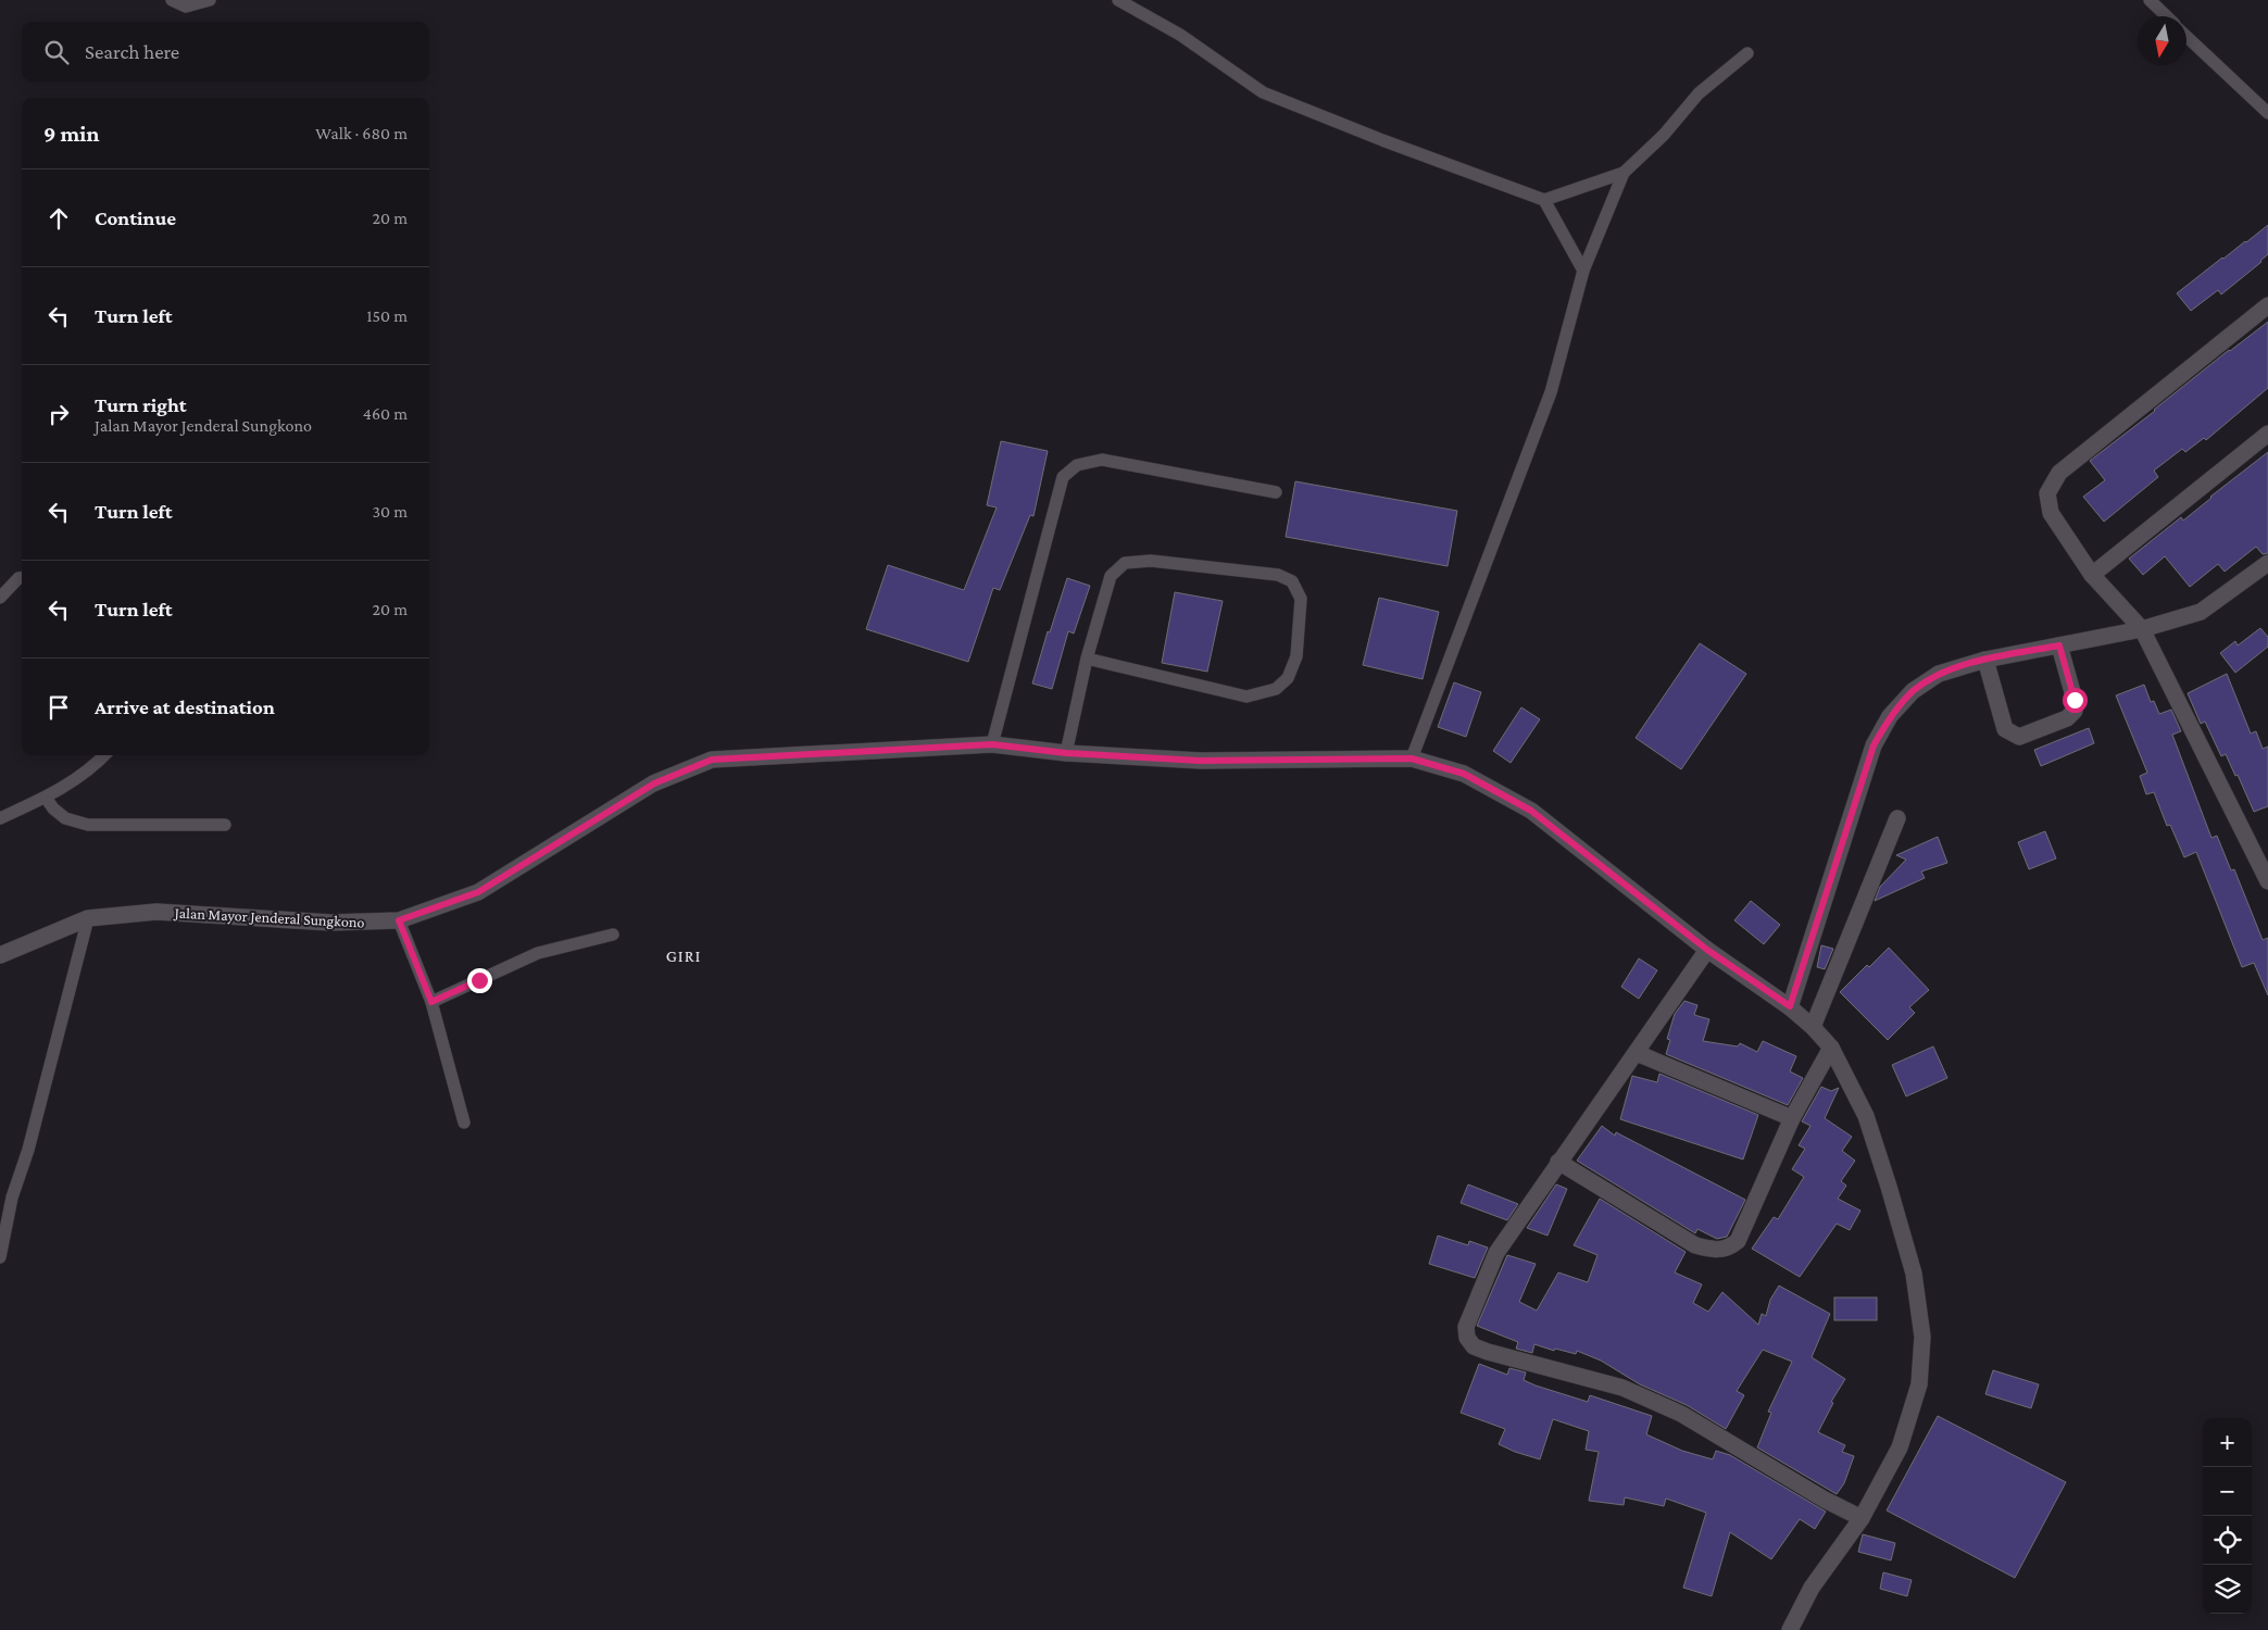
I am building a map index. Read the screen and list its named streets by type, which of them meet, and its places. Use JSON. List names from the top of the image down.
{
  "streets": {
    "street": ["Jalan Mayor Jenderal Sungkono"]
  },
  "districts": ["GIRI"],
  "north": "bottom",
  "page": {
    "search": "Search here",
    "heading": ["9 min", "Walk · 680 m"],
    "list": [
      ["Continue", "20 m"],
      ["Turn left", "150 m"],
      ["Turn right", "Jalan Mayor Jenderal Sungkono", "460 m"],
      ["Turn left", "30 m"],
      ["Turn left", "20 m"],
      "Arrive at destination"
    ],
    "map_buttons": ["+", "−"]
  }
}
